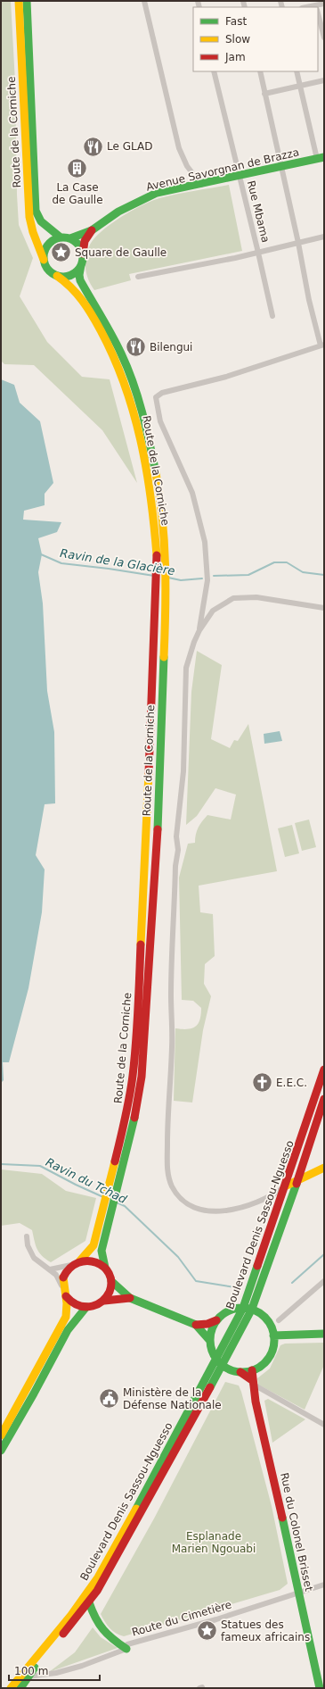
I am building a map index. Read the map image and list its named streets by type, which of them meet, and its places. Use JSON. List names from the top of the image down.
{
  "streets": {
    "main road": [
      "Route de la Corniche",
      "Avenue Savorgnan de Brazza",
      "Boulevard Denis Sassou-Nguesso",
      "Rue du Colonel Brisset"
    ],
    "street": ["Rue Mbama", "Route du Cimetière"]
  },
  "crossings": [
    ["Route de la Corniche", "Avenue Savorgnan de Brazza"],
    ["Avenue Savorgnan de Brazza", "Rue Mbama"],
    ["Boulevard Denis Sassou-Nguesso", "Route du Cimetière"],
    ["Rue du Colonel Brisset", "Route du Cimetière"]
  ],
  "water": ["Ravin de la Glacière", "Ravin du Tchad"],
  "parks": ["Esplanade Marien Ngouabi"],
  "places": {
    "restaurant": ["Le GLAD", "Bilengui"],
    "building": ["La Case de Gaulle"],
    "place": ["Square de Gaulle", "Statues des fameux africains"],
    "church": ["E.E.C."],
    "public building": ["Ministère de la Défense Nationale"]
  },
  "legend": ["Fast", "Slow", "Jam"],
  "scale_bar": "100 m"
}
